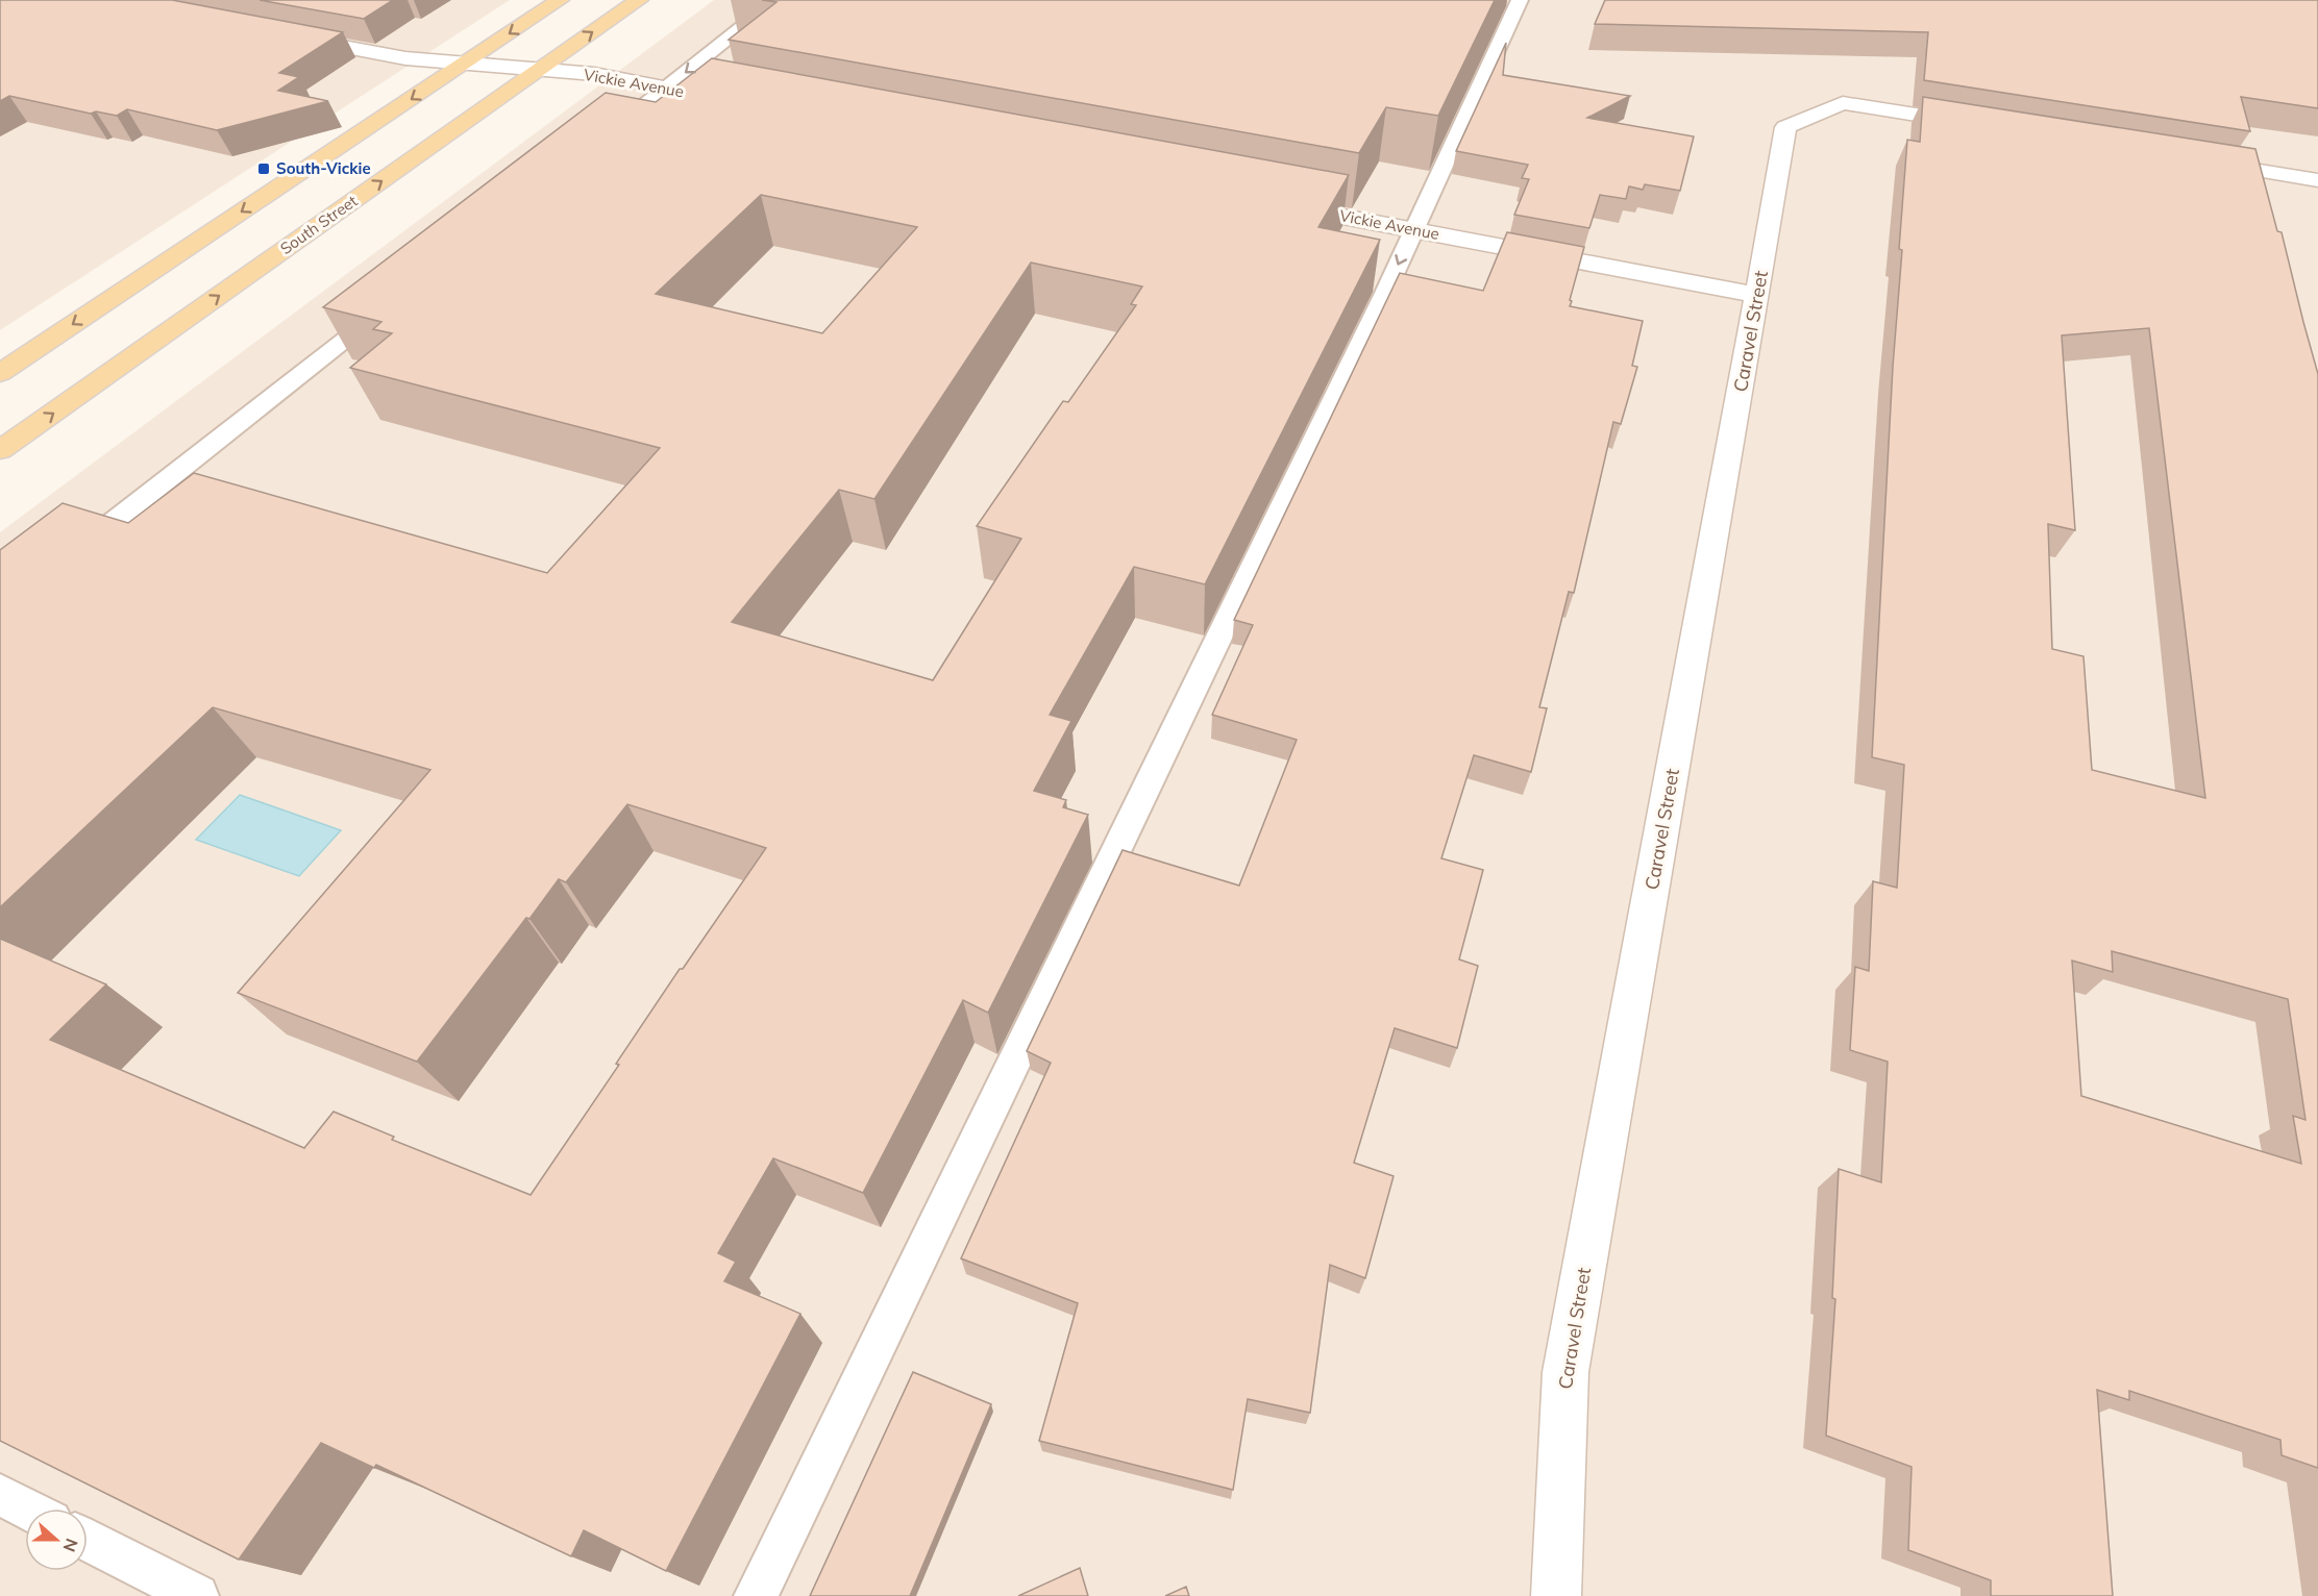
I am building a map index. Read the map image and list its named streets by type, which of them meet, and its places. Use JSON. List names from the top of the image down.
{
  "streets": {
    "main road": ["South Street"],
    "street": ["Vickie Avenue", "Caravel Street"]
  },
  "crossings": [
    ["Vickie Avenue", "South Street"],
    ["Vickie Avenue", "Caravel Street"]
  ],
  "places": {
    "transit": ["South-Vickie"]
  },
  "north": "right"
}
